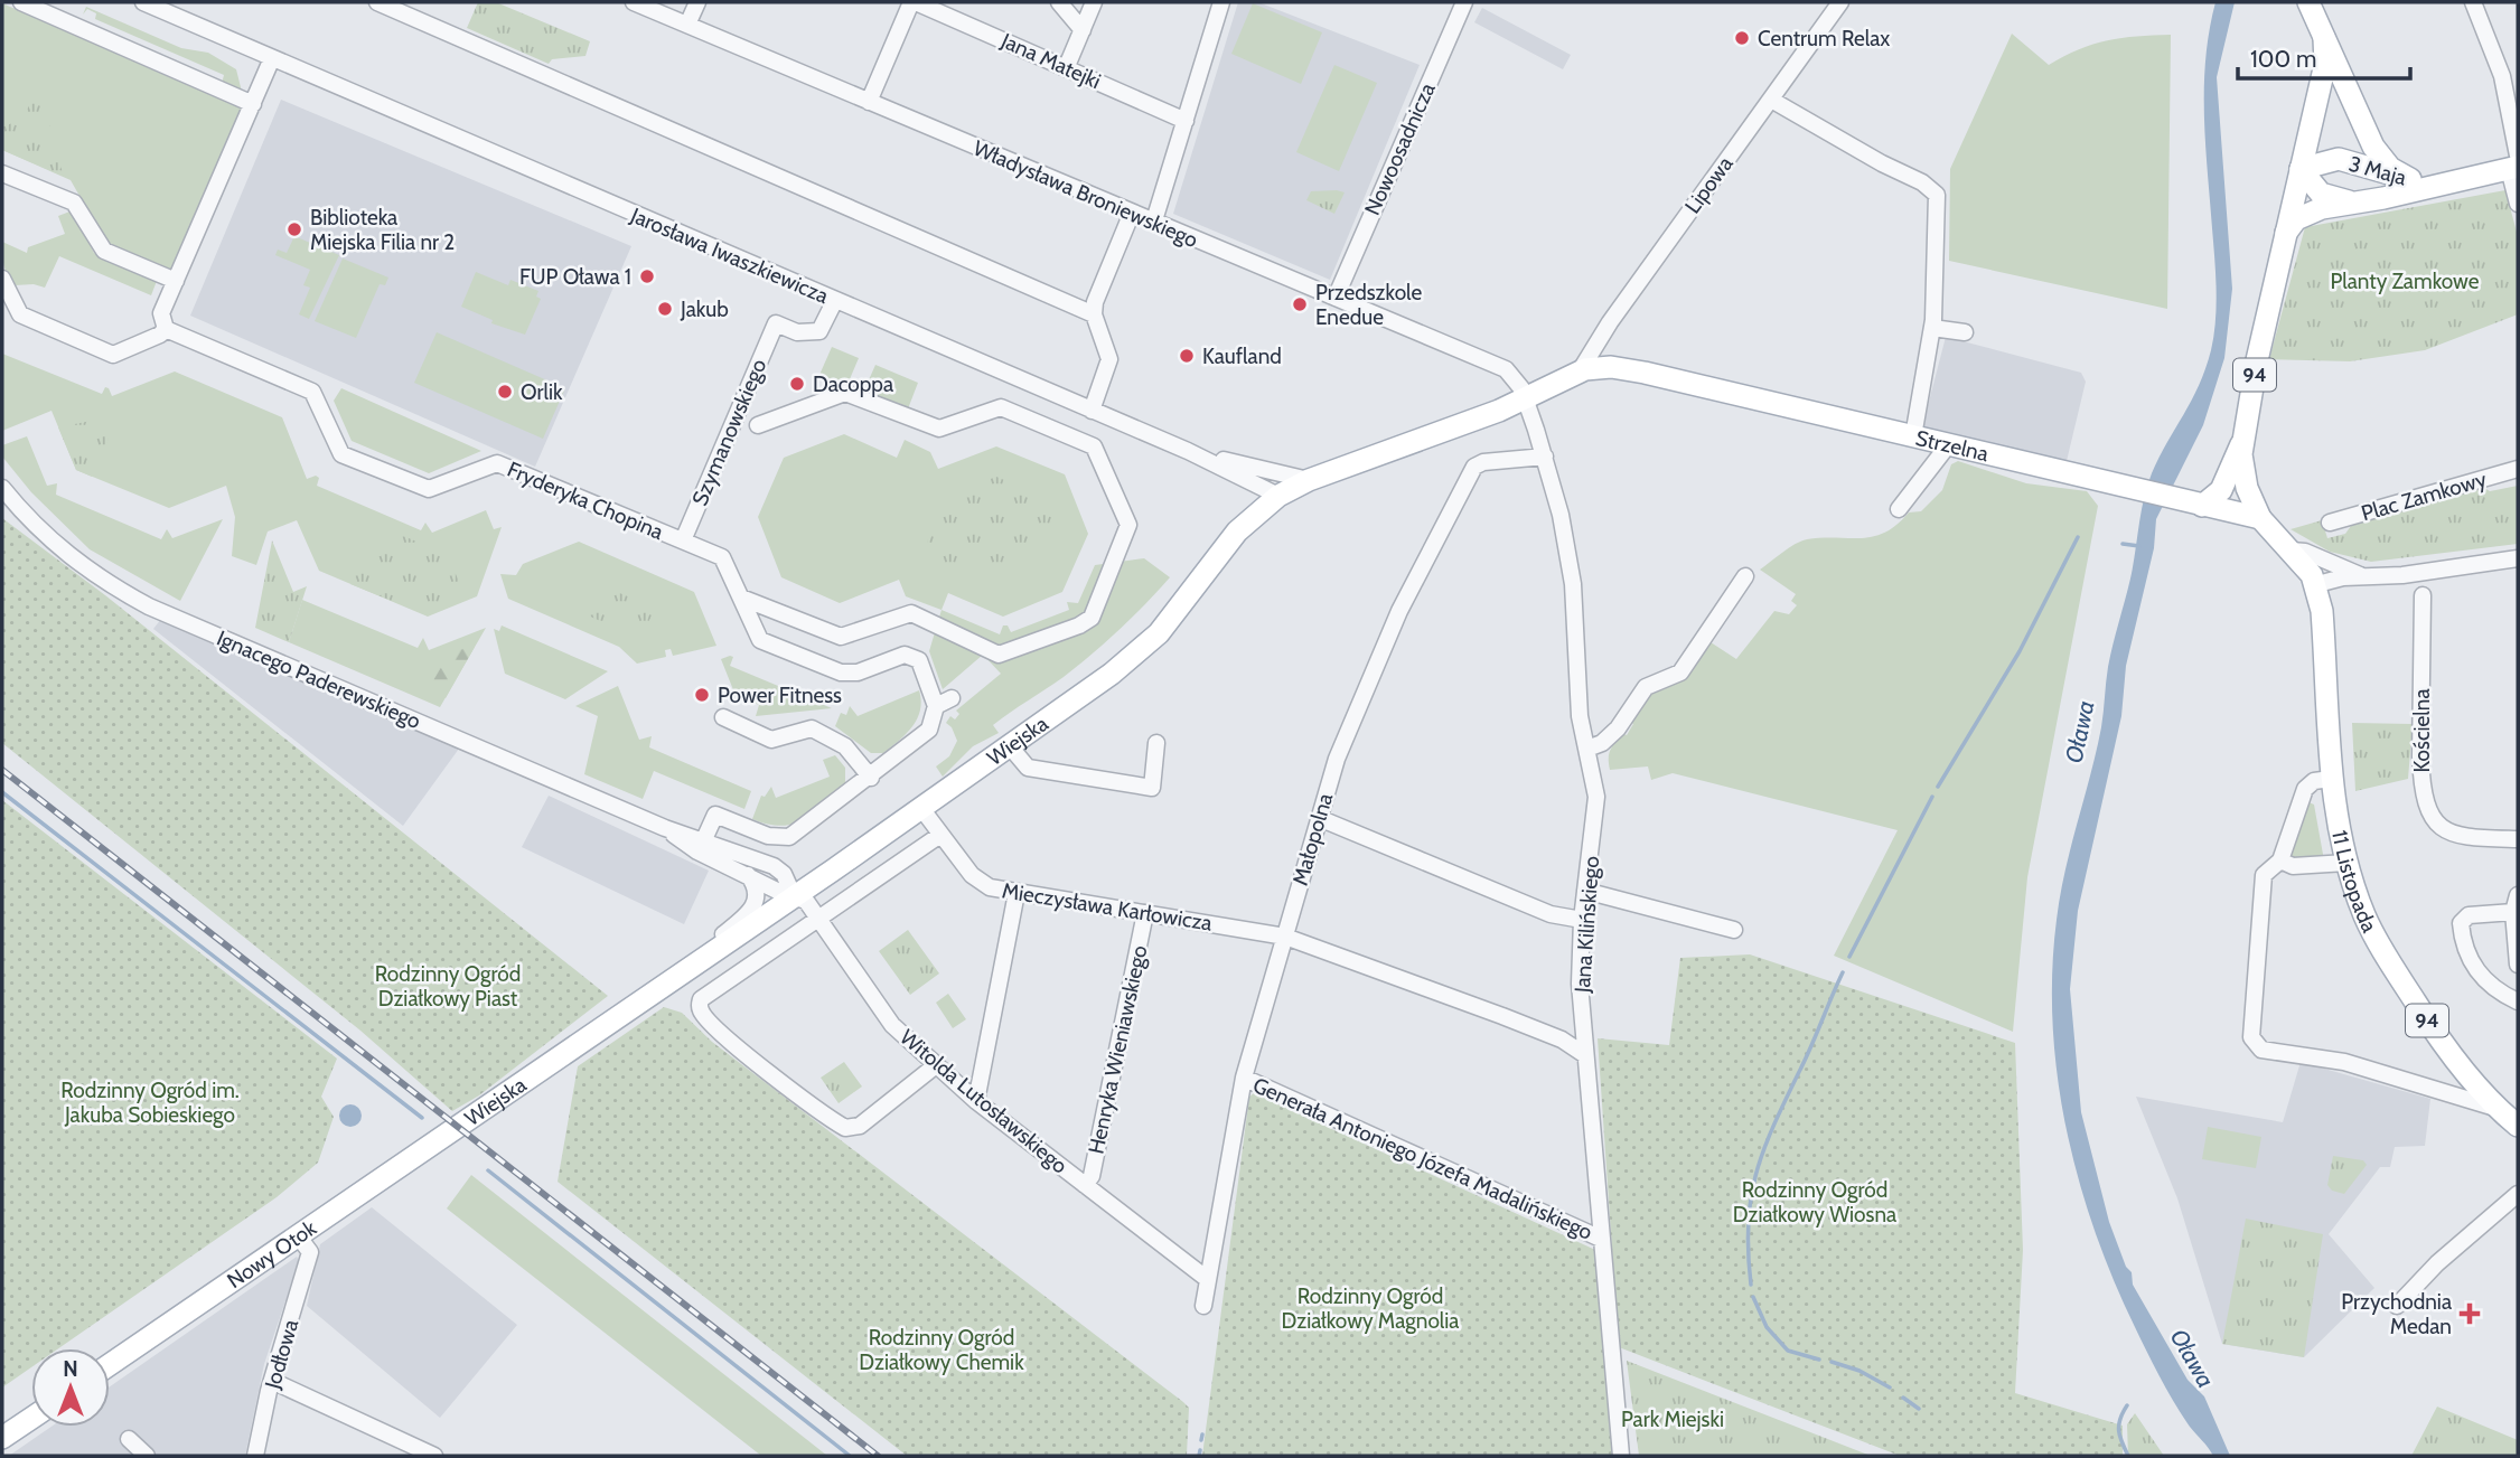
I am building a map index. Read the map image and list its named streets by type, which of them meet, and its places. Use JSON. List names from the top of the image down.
{
  "streets": {
    "main road": [
      "3 Maja",
      "94",
      "Strzelna",
      "Wiejska",
      "11 Listopada",
      "Nowy Otok"
    ],
    "street": [
      "Jana Matejki",
      "Nowoosadnicza",
      "Lipowa",
      "Władysława Broniewskiego",
      "Jarosława Iwaszkiewicza",
      "Szymanowskiego",
      "Plac Zamkowy",
      "Fryderyka Chopina",
      "Ignacego Paderewskiego",
      "Kościelna",
      "Małopolna",
      "Mieczysława Karłowicza",
      "Jana Kilińskiego",
      "Henryka Wieniawskiego",
      "Witolda Lutosławskiego",
      "Generała Antoniego Józefa Madalińskiego",
      "Jodłowa"
    ]
  },
  "crossings": [
    ["Nowoosadnicza", "Władysława Broniewskiego"],
    ["3 Maja", "94"],
    ["Lipowa", "Strzelna"],
    ["Lipowa", "Wiejska"],
    ["Władysława Broniewskiego", "Wiejska"],
    ["Władysława Broniewskiego", "Jana Kilińskiego"],
    ["Jarosława Iwaszkiewicza", "Szymanowskiego"],
    ["Jarosława Iwaszkiewicza", "Wiejska"],
    ["94", "Strzelna"],
    ["94", "11 Listopada"],
    ["Szymanowskiego", "Fryderyka Chopina"],
    ["Strzelna", "Wiejska"],
    ["Wiejska", "Mieczysława Karłowicza"],
    ["Wiejska", "Jana Kilińskiego"],
    ["Wiejska", "Witolda Lutosławskiego"],
    ["Wiejska", "Nowy Otok"],
    ["Małopolna", "Mieczysława Karłowicza"],
    ["Małopolna", "Jana Kilińskiego"],
    ["Małopolna", "Witolda Lutosławskiego"],
    ["Małopolna", "Generała Antoniego Józefa Madalińskiego"],
    ["Mieczysława Karłowicza", "Henryka Wieniawskiego"],
    ["Jana Kilińskiego", "Generała Antoniego Józefa Madalińskiego"],
    ["Henryka Wieniawskiego", "Witolda Lutosławskiego"],
    ["Nowy Otok", "Jodłowa"]
  ],
  "water": ["Oława"],
  "parks": [
    "Planty Zamkowe",
    "Rodzinny Ogród Działkowy Piast",
    "Rodzinny Ogród im. Jakuba Sobieskiego",
    "Rodzinny Ogród Działkowy Wiosna",
    "Rodzinny Ogród Działkowy Magnolia",
    "Rodzinny Ogród Działkowy Chemik",
    "Park Miejski"
  ],
  "places": {
    "other": [
      "Centrum Relax",
      "Biblioteka Miejska Filia nr 2",
      "FUP Oława 1",
      "Przedszkole Enedue",
      "Jakub",
      "Kaufland",
      "Dacoppa",
      "Orlik",
      "Power Fitness"
    ],
    "health": ["Przychodnia Medan"]
  },
  "scale_bar": "100 m",
  "north": "top"
}
